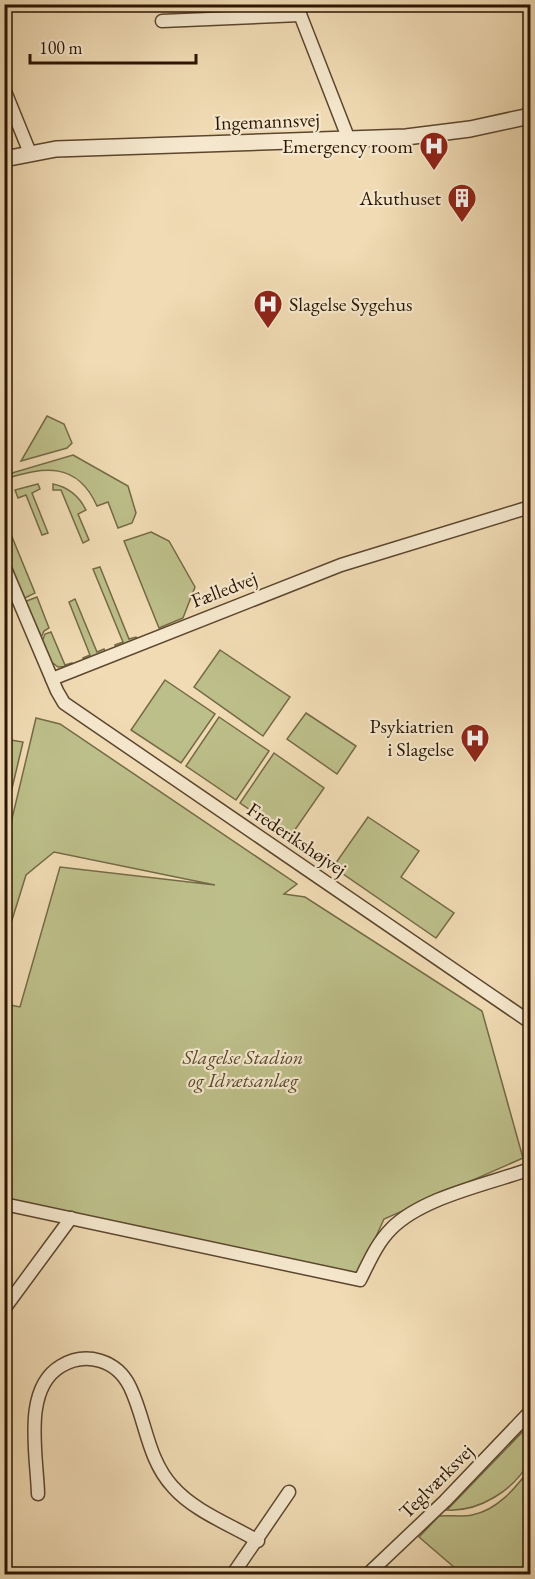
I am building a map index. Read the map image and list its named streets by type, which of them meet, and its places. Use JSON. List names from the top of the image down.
{
  "streets": {
    "street": [
      "Ingemannsvej",
      "Fælledvej",
      "Frederikshøjvej",
      "Teglværksvej"
    ]
  },
  "crossings": [
    ["Fælledvej", "Frederikshøjvej"]
  ],
  "parks": ["Slagelse Stadion og Idrætsanlæg"],
  "places": {
    "hospital": ["Emergency room", "Slagelse Sygehus", "Psykiatrien i Slagelse"],
    "building": ["Akuthuset"]
  },
  "scale_bar": "100 m"
}
